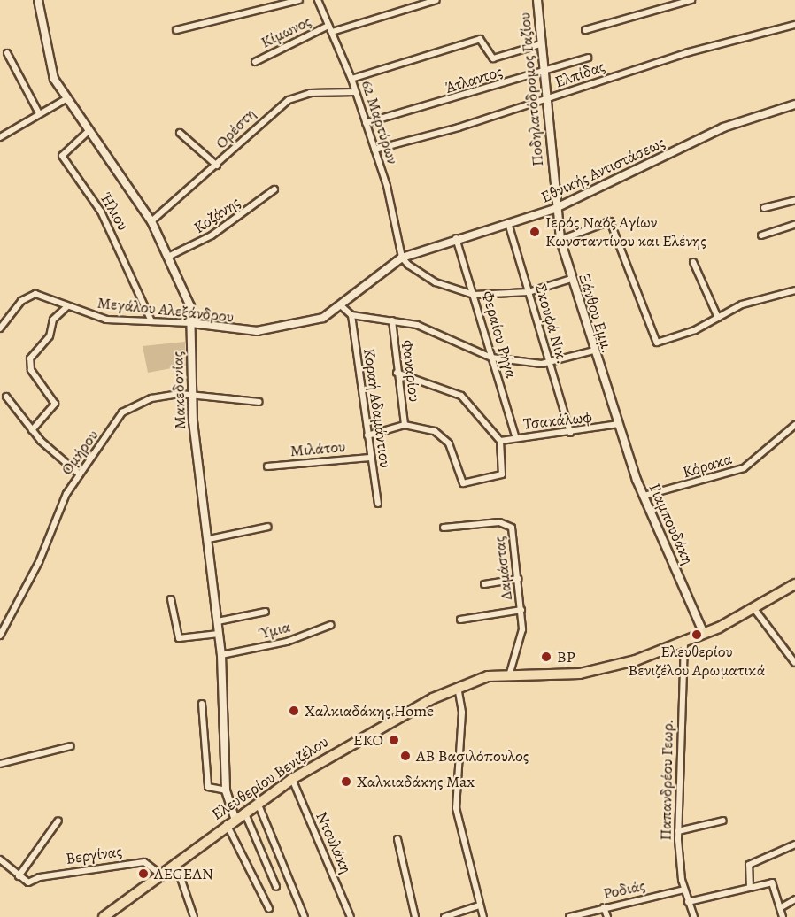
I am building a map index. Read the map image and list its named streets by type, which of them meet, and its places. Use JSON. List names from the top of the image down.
{
  "streets": {
    "main road": ["Ελευθερίου Βενιζέλου"],
    "street": [
      "Κίμωνος",
      "Ελπίδας",
      "Άτλαντος",
      "Ποδηλατόδρομος Γαζίου",
      "62 Μαρτύρων",
      "Ορέστη",
      "Εθνικής Αντιστάσεως",
      "Ήλιου",
      "Κοζάνης",
      "Μεγάλου Αλεξάνδρου",
      "Ξάνθου Εμμ.",
      "Σκουφά Νικ.",
      "Φεραίου Ρήγα",
      "Φαναρίου",
      "Μακεδονίας",
      "Κοραή Αδαμάντιου",
      "Τσακάλωφ",
      "Μιλάτου",
      "Ομήρου",
      "Κόρακα",
      "Γιαμπουδάκη",
      "Δαμάστας",
      "Ύμια",
      "Παπανδρέου Γεωρ.",
      "Ντουλάκη",
      "Βεργίνας",
      "Ροδιάς"
    ]
  },
  "crossings": [
    ["Κίμωνος", "62 Μαρτύρων"],
    ["Ελπίδας", "Ποδηλατόδρομος Γαζίου"],
    ["Ελπίδας", "62 Μαρτύρων"],
    ["Άτλαντος", "Ποδηλατόδρομος Γαζίου"],
    ["Άτλαντος", "62 Μαρτύρων"],
    ["Ποδηλατόδρομος Γαζίου", "Εθνικής Αντιστάσεως"],
    ["Ποδηλατόδρομος Γαζίου", "Ξάνθου Εμμ."],
    ["62 Μαρτύρων", "Ορέστη"],
    ["62 Μαρτύρων", "Εθνικής Αντιστάσεως"],
    ["Ορέστη", "Μακεδονίας"],
    ["Εθνικής Αντιστάσεως", "Μεγάλου Αλεξάνδρου"],
    ["Εθνικής Αντιστάσεως", "Ξάνθου Εμμ."],
    ["Εθνικής Αντιστάσεως", "Σκουφά Νικ."],
    ["Εθνικής Αντιστάσεως", "Φεραίου Ρήγα"],
    ["Ήλιου", "Μεγάλου Αλεξάνδρου"],
    ["Ήλιου", "Μακεδονίας"],
    ["Κοζάνης", "Μακεδονίας"],
    ["Μεγάλου Αλεξάνδρου", "Μακεδονίας"],
    ["Ξάνθου Εμμ.", "Τσακάλωφ"],
    ["Ξάνθου Εμμ.", "Γιαμπουδάκη"],
    ["Σκουφά Νικ.", "Τσακάλωφ"],
    ["Φεραίου Ρήγα", "Τσακάλωφ"],
    ["Μακεδονίας", "Ομήρου"],
    ["Μακεδονίας", "Ύμια"],
    ["Μακεδονίας", "Ελευθερίου Βενιζέλου"],
    ["Κοραή Αδαμάντιου", "Μιλάτου"],
    ["Τσακάλωφ", "Γιαμπουδάκη"],
    ["Κόρακα", "Γιαμπουδάκη"],
    ["Γιαμπουδάκη", "Ελευθερίου Βενιζέλου"],
    ["Δαμάστας", "Ελευθερίου Βενιζέλου"],
    ["Ελευθερίου Βενιζέλου", "Παπανδρέου Γεωρ."],
    ["Ελευθερίου Βενιζέλου", "Ντουλάκη"],
    ["Ελευθερίου Βενιζέλου", "Βεργίνας"],
    ["Παπανδρέου Γεωρ.", "Ροδιάς"]
  ],
  "places": [
    "Ιερός Ναός Αγίων Κωνσταντίνου και Ελένης",
    "Ελευθερίου Βενιζέλου Αρωματικά",
    "BP",
    "Χαλκιαδάκης Home",
    "EKO",
    "ΑΒ Βασιλόπουλος",
    "Χαλκιαδάκης Max",
    "AEGEAN"
  ]
}
